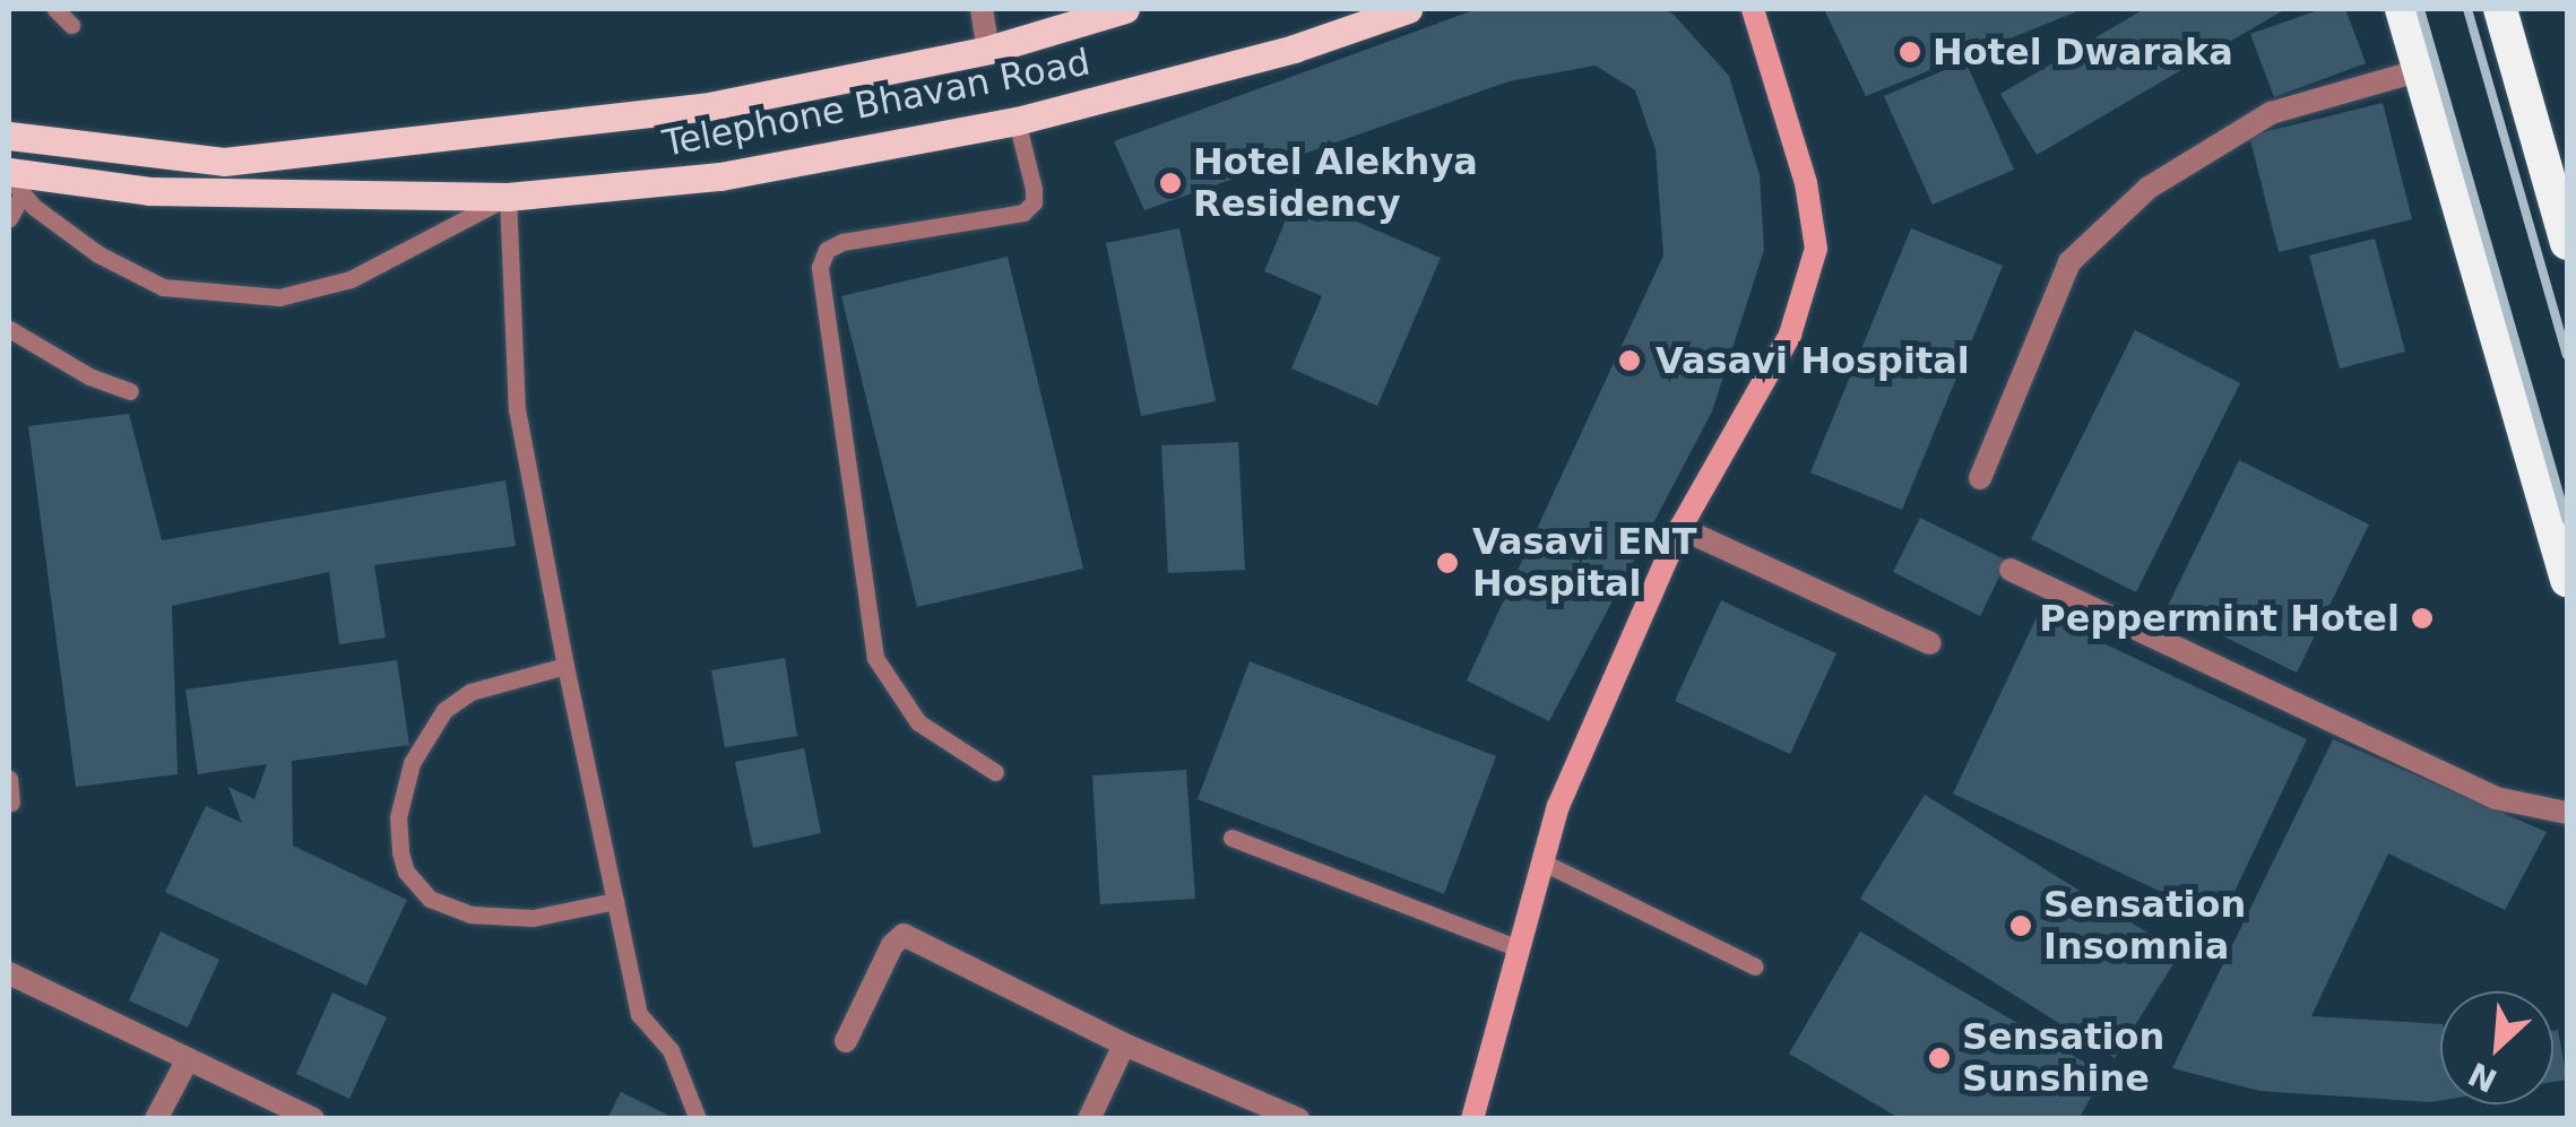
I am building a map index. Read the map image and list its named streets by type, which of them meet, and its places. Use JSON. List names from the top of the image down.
{
  "streets": {
    "main road": ["Telephone Bhavan Road"]
  },
  "places": [
    "Hotel Dwaraka",
    "Hotel Alekhya Residency",
    "Vasavi Hospital",
    "Vasavi ENT Hospital",
    "Peppermint Hotel",
    "Sensation Insomnia",
    "Sensation Sunshine"
  ],
  "north": "bottom left"
}
